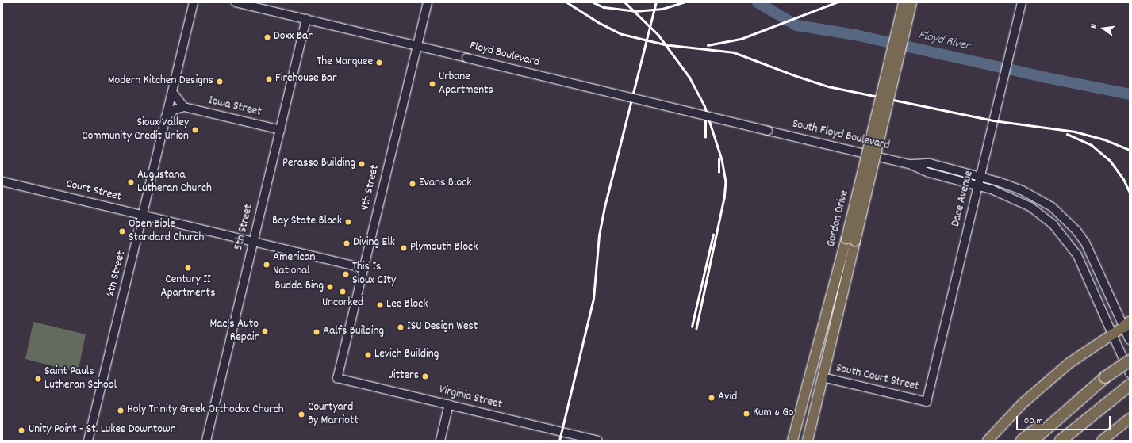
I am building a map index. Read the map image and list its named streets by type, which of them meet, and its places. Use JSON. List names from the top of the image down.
{
  "streets": {
    "main road": [
      "Floyd Boulevard",
      "Iowa Street",
      "South Floyd Boulevard",
      "4th Street",
      "Court Street",
      "Dace Avenue",
      "Gordon Drive",
      "5th Street",
      "6th Street",
      "South Court Street",
      "Virginia Street"
    ]
  },
  "crossings": [
    ["Floyd Boulevard", "South Floyd Boulevard"],
    ["Floyd Boulevard", "4th Street"],
    ["Floyd Boulevard", "5th Street"],
    ["Iowa Street", "5th Street"],
    ["South Floyd Boulevard", "Dace Avenue"],
    ["4th Street", "Court Street"],
    ["4th Street", "Virginia Street"],
    ["Court Street", "5th Street"],
    ["Court Street", "6th Street"],
    ["Dace Avenue", "South Court Street"],
    ["Gordon Drive", "South Court Street"]
  ],
  "water": ["Floyd River"],
  "places": [
    "Doxx Bar",
    "The Marquee",
    "Firehouse Bar",
    "Modern Kitchen Designs",
    "Urbane Apartments",
    "Sioux Valley Community Credit Union",
    "Perasso Building",
    "Augustana Lutheran Church",
    "Evans Block",
    "Bay State Block",
    "Open Bible Standard Church",
    "Diving Elk",
    "Plymouth Block",
    "American National",
    "Century II Apartments",
    "This Is Sioux CIty",
    "Budda Bing",
    "Uncorked",
    "Lee Block",
    "ISU Design West",
    "Mac's Auto Repair",
    "Aalfs Building",
    "Levich Building",
    "Jitters",
    "Saint Pauls Lutheran School",
    "Avid",
    "Holy Trinity Greek Orthodox Church",
    "Kum & Go",
    "Courtyard By Marriott",
    "Unity Point - St. Lukes Downtown"
  ],
  "scale_bar": "100 m",
  "north": "left"
}
